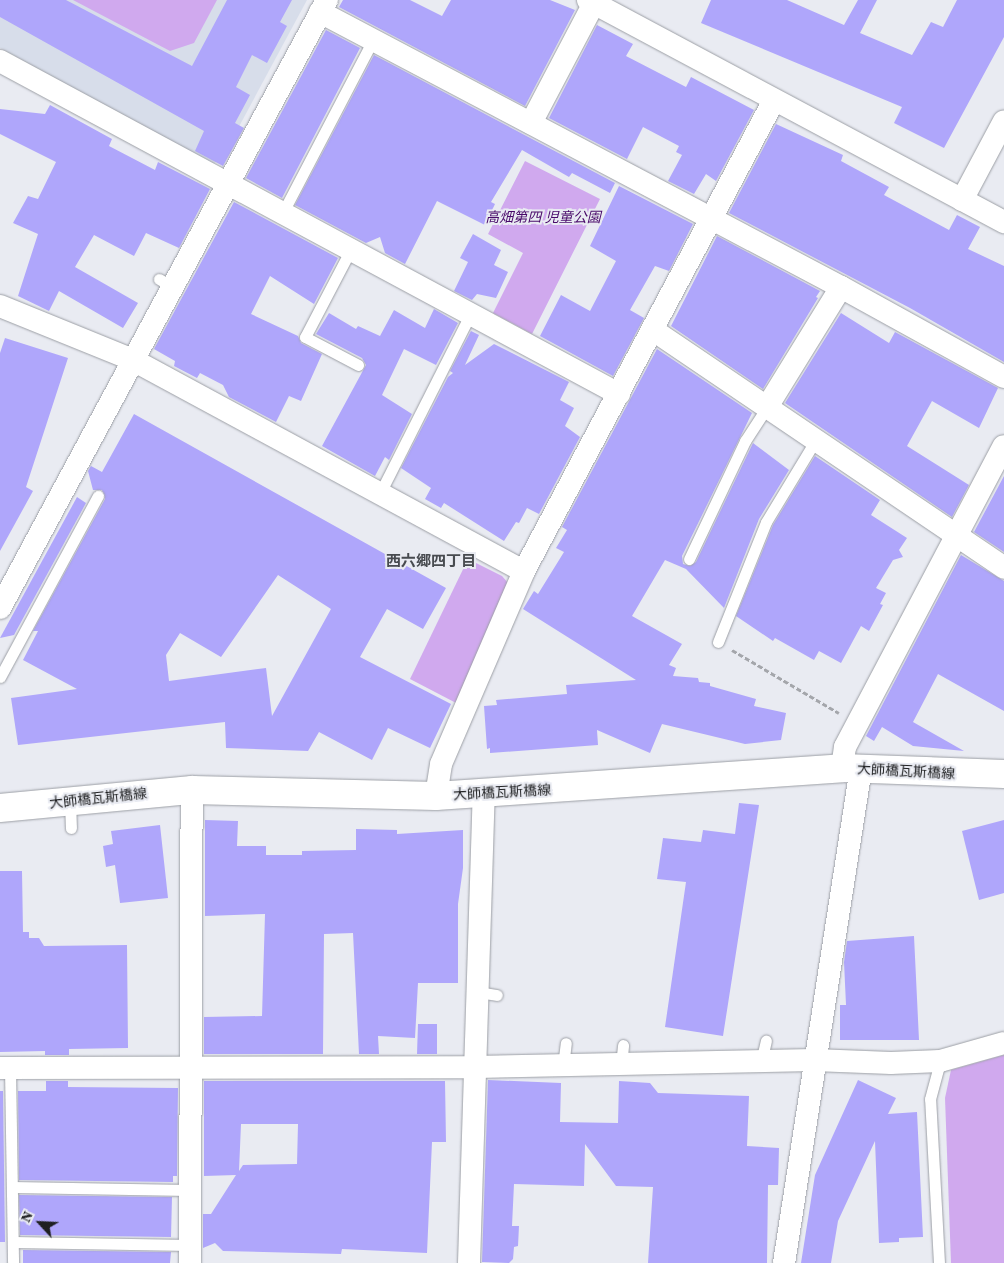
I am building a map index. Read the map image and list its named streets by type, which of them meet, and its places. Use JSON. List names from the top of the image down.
{
  "streets": {
    "street": ["大師橋瓦斯橋線"]
  },
  "districts": ["西六郷四丁目"],
  "parks": ["高畑第四 児童公園"],
  "north": "top left"
}
